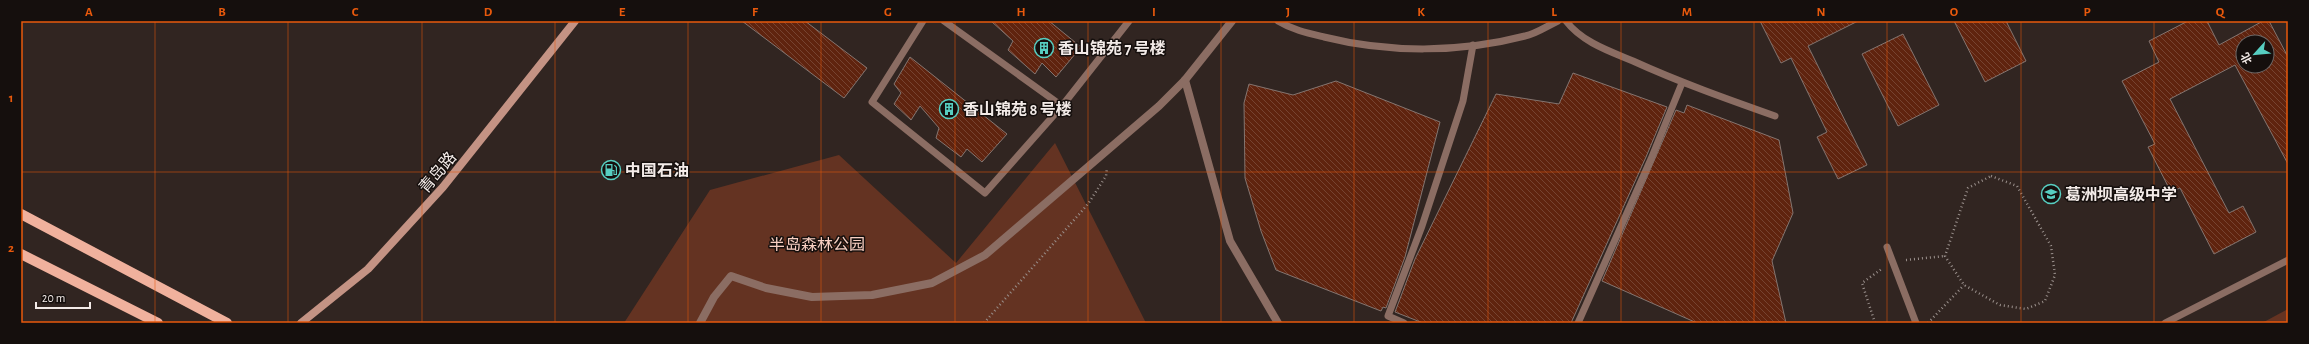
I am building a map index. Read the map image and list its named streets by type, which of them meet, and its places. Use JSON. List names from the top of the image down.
{
  "streets": {
    "street": ["青岛路"]
  },
  "parks": ["半岛森林公园"],
  "places": {
    "building": ["香山锦苑 7 号楼", "香山锦苑 8 号楼"],
    "fuel station": ["中国石油"],
    "school or university": ["葛洲坝高级中学"]
  },
  "scale_bar": "20 m",
  "north": "bottom left",
  "grid": {
    "columns": [
      "A",
      "B",
      "C",
      "D",
      "E",
      "F",
      "G",
      "H",
      "I",
      "J",
      "K",
      "L",
      "M",
      "N",
      "O",
      "P",
      "Q"
    ],
    "rows": ["1", "2"]
  }
}
